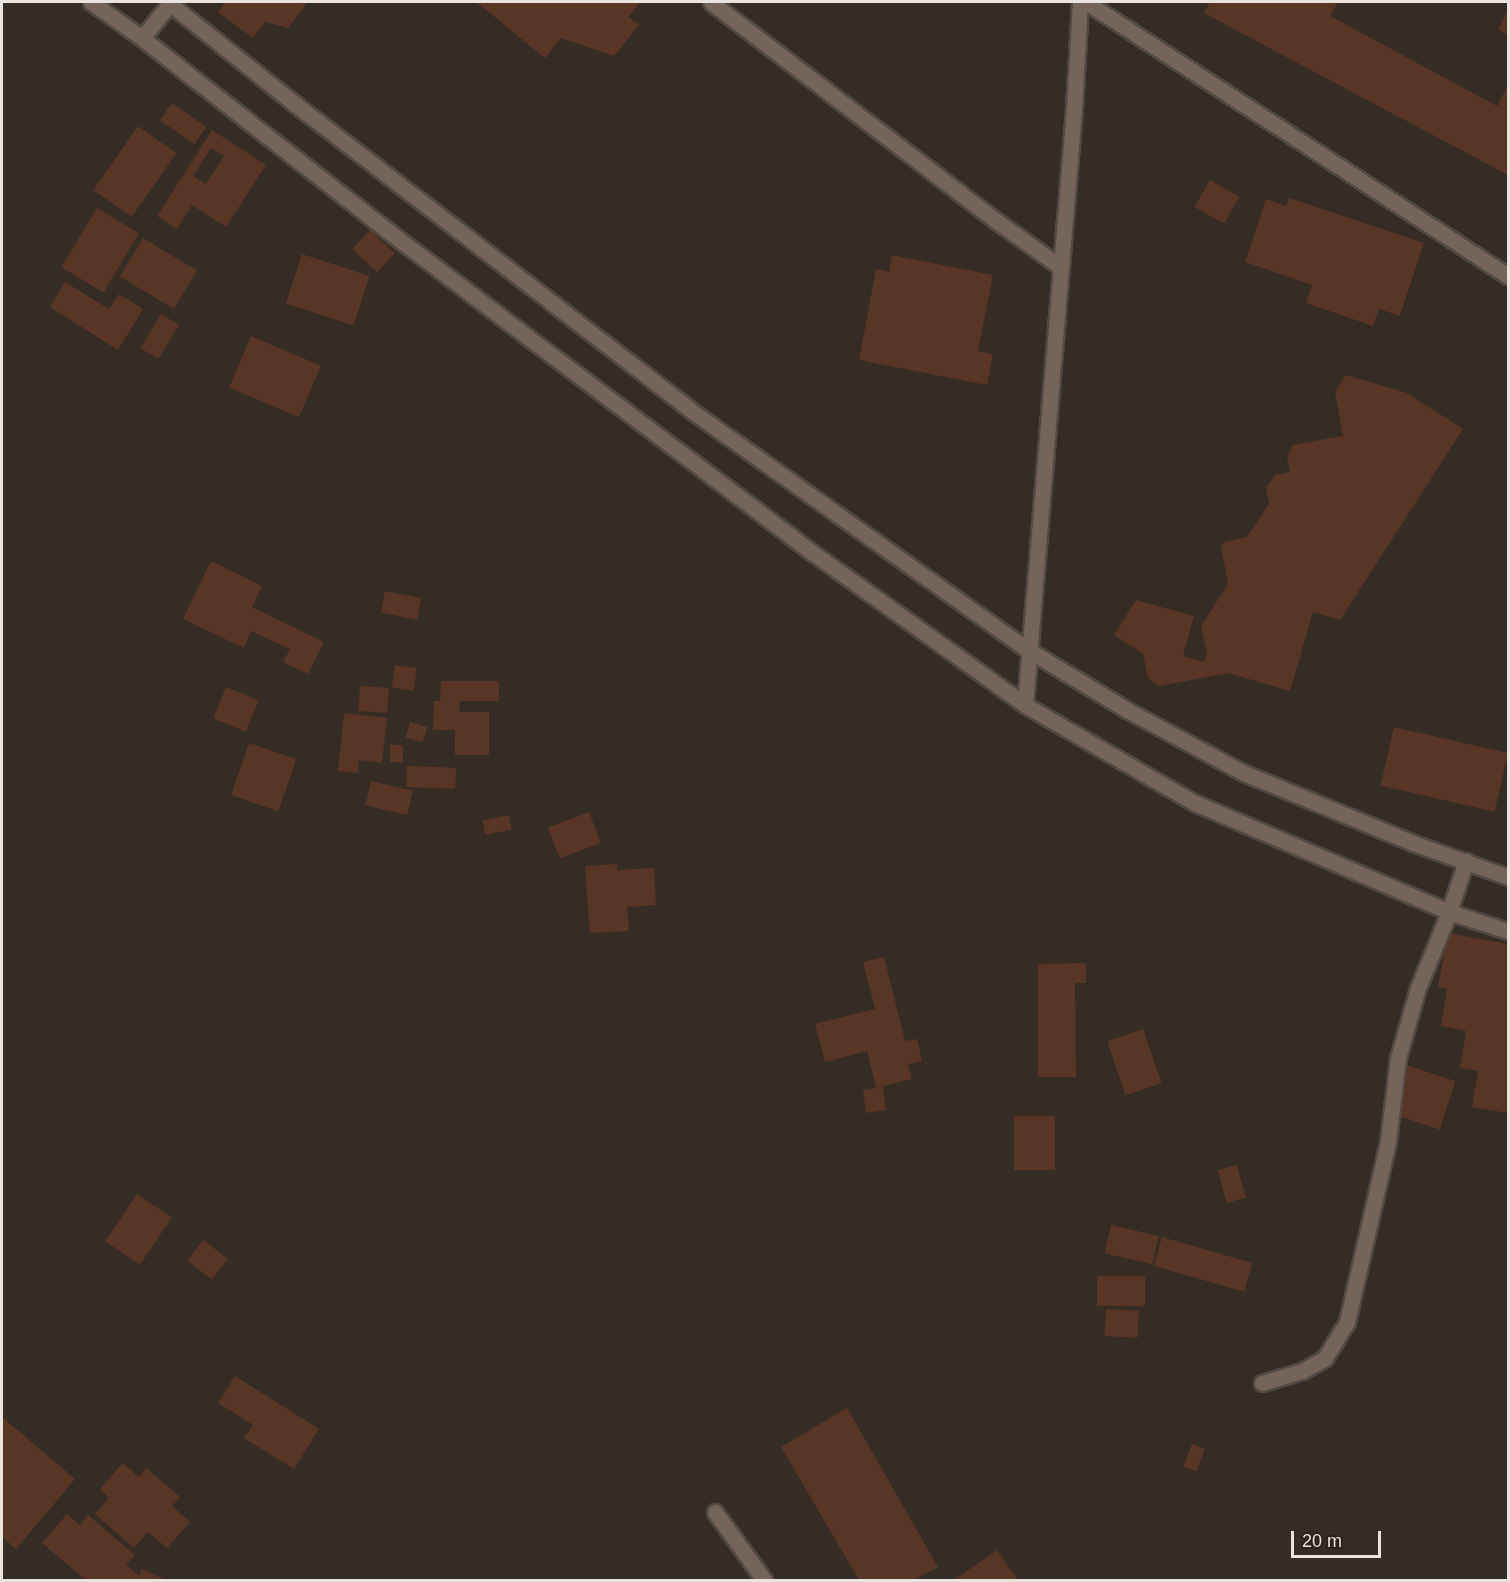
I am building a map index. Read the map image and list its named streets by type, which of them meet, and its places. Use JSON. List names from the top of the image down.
{
  "scale_bar": "20 m"
}
